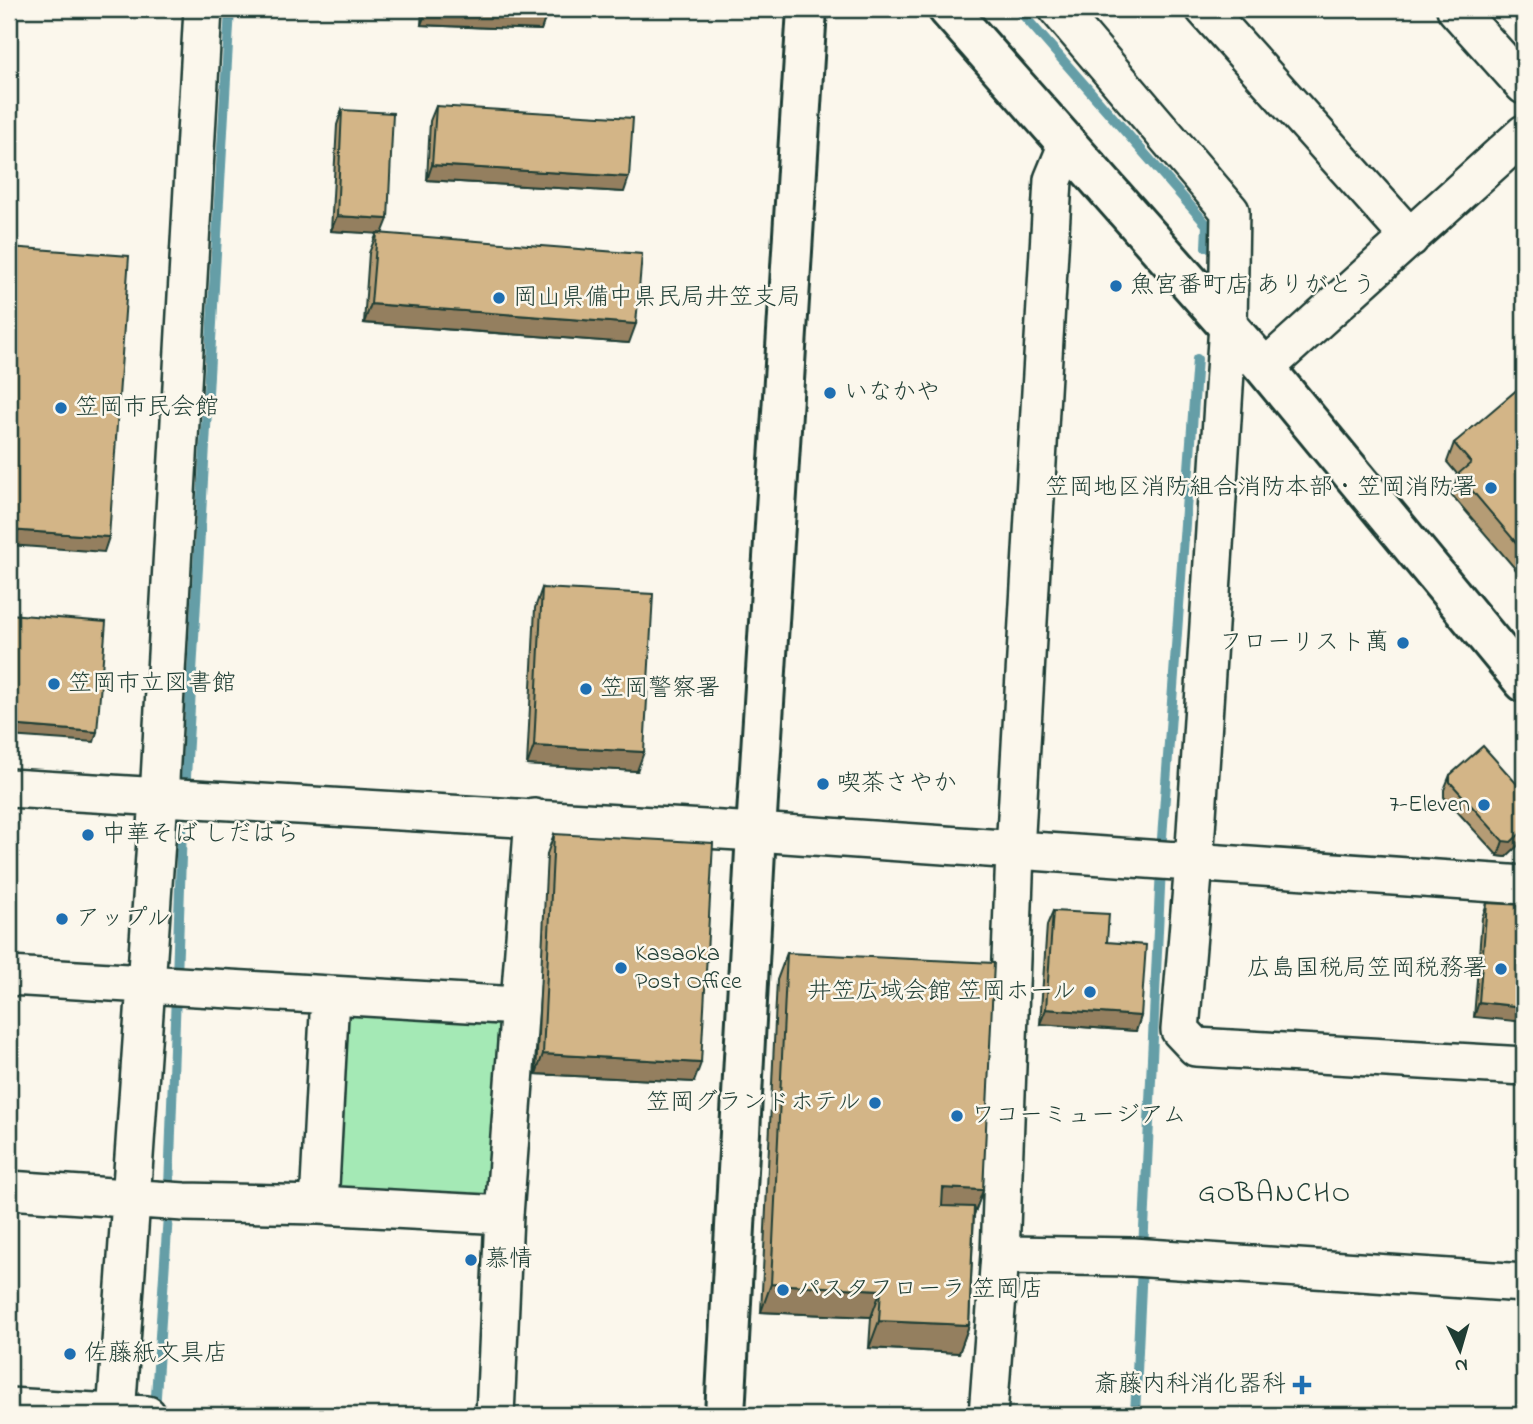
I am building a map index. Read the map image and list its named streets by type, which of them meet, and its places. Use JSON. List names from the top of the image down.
{
  "districts": ["GOBANCHO"],
  "places": {
    "other": [
      "魚宮番町店 ありがとう",
      "岡山県備中県民局井笠支局",
      "いなかや",
      "笠岡市民会館",
      "笠岡地区消防組合消防本部・笠岡消防署",
      "フローリスト萬",
      "笠岡市立図書館",
      "笠岡警察署",
      "喫茶さやか",
      "7-Eleven",
      "中華そば しだはら",
      "アップル",
      "Kasaoka Post Office",
      "広島国税局笠岡税務署",
      "井笠広域会館 笠岡ホール",
      "笠岡グランドホテル",
      "ワコーミュージアム",
      "慕情",
      "パスタフローラ 笠岡店",
      "佐藤紙文具店"
    ],
    "health": ["斎藤内科消化器科"]
  },
  "north": "bottom"
}
